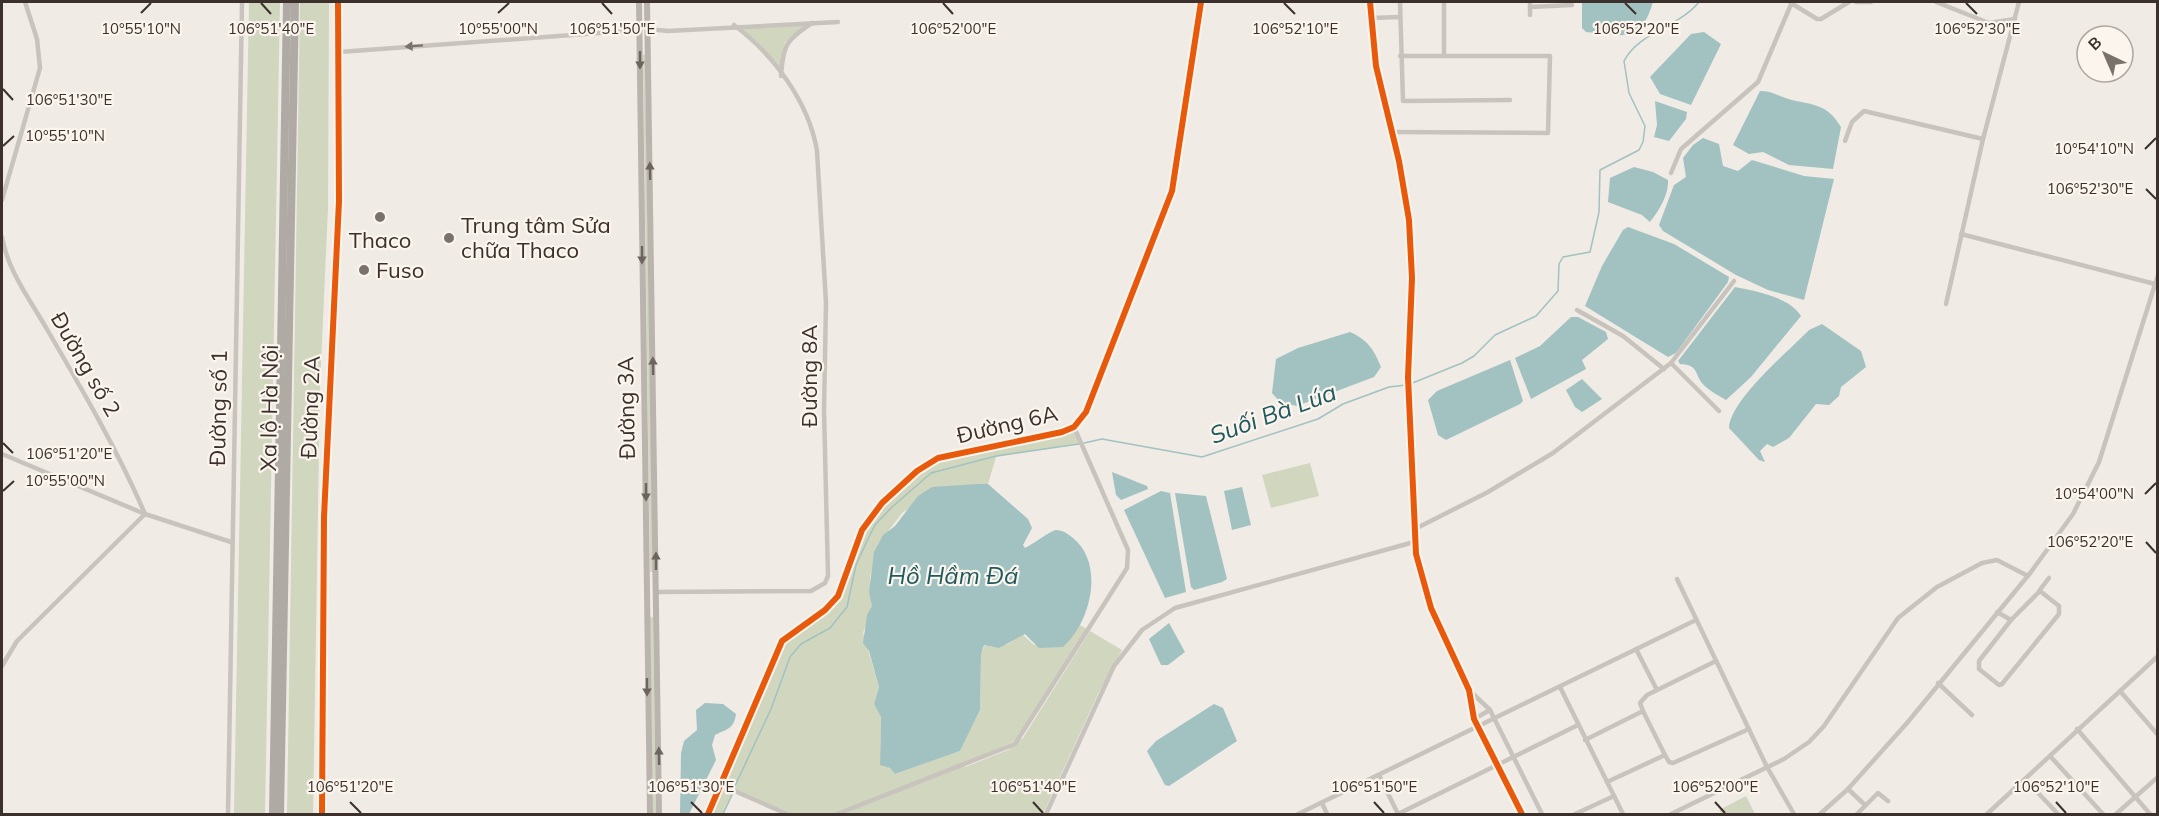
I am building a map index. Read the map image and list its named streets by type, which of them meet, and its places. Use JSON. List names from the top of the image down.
{
  "streets": {
    "highway": ["Xa lộ Hà Nội"],
    "street": [
      "Đường số 2",
      "Đường 8A",
      "Đường 2A",
      "Đường số 1",
      "Đường 3A",
      "Đường 6A"
    ]
  },
  "crossings": [
    ["Đường 8A", "Đường 3A"]
  ],
  "water": ["Suối Bà Lúa", "Hồ Hầm Đá"],
  "places": ["Thaco", "Trung tâm Sửa chữa Thaco", "Fuso"],
  "north": "top left",
  "coordinates": [
    "10°55'10\"N",
    "10°55'00\"N",
    "106°52'20\"E",
    "106°51'40\"E",
    "106°51'50\"E",
    "106°52'00\"E",
    "106°52'10\"E",
    "106°52'30\"E",
    "106°51'30\"E",
    "10°54'10\"N",
    "106°51'20\"E",
    "10°54'00\"N"
  ]
}
